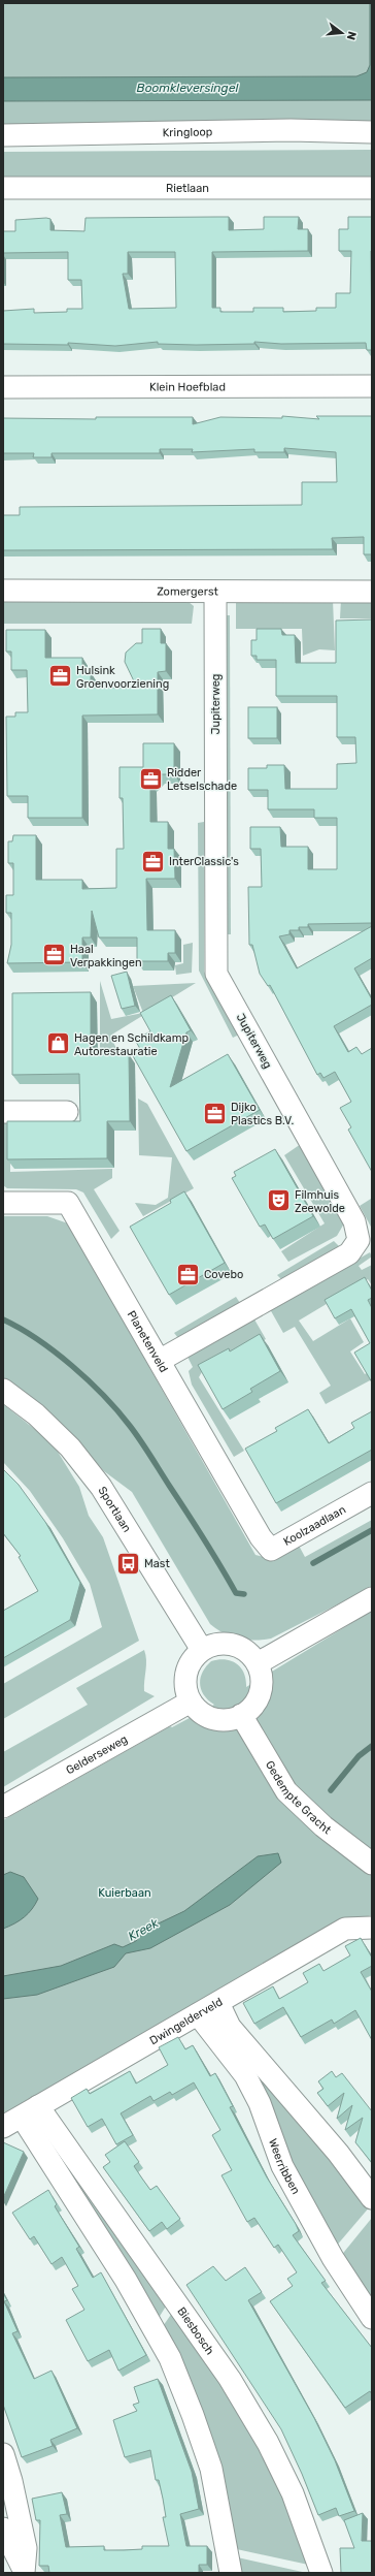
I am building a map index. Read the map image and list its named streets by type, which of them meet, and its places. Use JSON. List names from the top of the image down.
{
  "streets": {
    "street": [
      "Kringloop",
      "Rietlaan",
      "Klein Hoefblad",
      "Zomergerst",
      "Jupiterweg",
      "Planetenveld",
      "Sportlaan",
      "Koolzaadlaan",
      "Gelderseweg",
      "Gedempte Gracht",
      "Dwingelderveld",
      "Weerribben",
      "Biesbosch"
    ]
  },
  "crossings": [
    ["Zomergerst", "Jupiterweg"],
    ["Jupiterweg", "Planetenveld"],
    ["Planetenveld", "Koolzaadlaan"],
    ["Sportlaan", "Gelderseweg"],
    ["Sportlaan", "Gedempte Gracht"],
    ["Gelderseweg", "Gedempte Gracht"],
    ["Dwingelderveld", "Weerribben"],
    ["Dwingelderveld", "Biesbosch"]
  ],
  "water": ["Boomkleversingel", "Kreek"],
  "parks": ["Kuierbaan"],
  "places": {
    "office": [
      "Hulsink Groenvoorziening",
      "Ridder Letselschade",
      "InterClassic's",
      "Haal Verpakkingen",
      "Dijko Plastics B.V.",
      "Covebo"
    ],
    "shop": ["Hagen en Schildkamp Autorestauratie"],
    "theatre": ["Filmhuis Zeewolde"],
    "bus stop": ["Mast"]
  },
  "north": "right"
}
